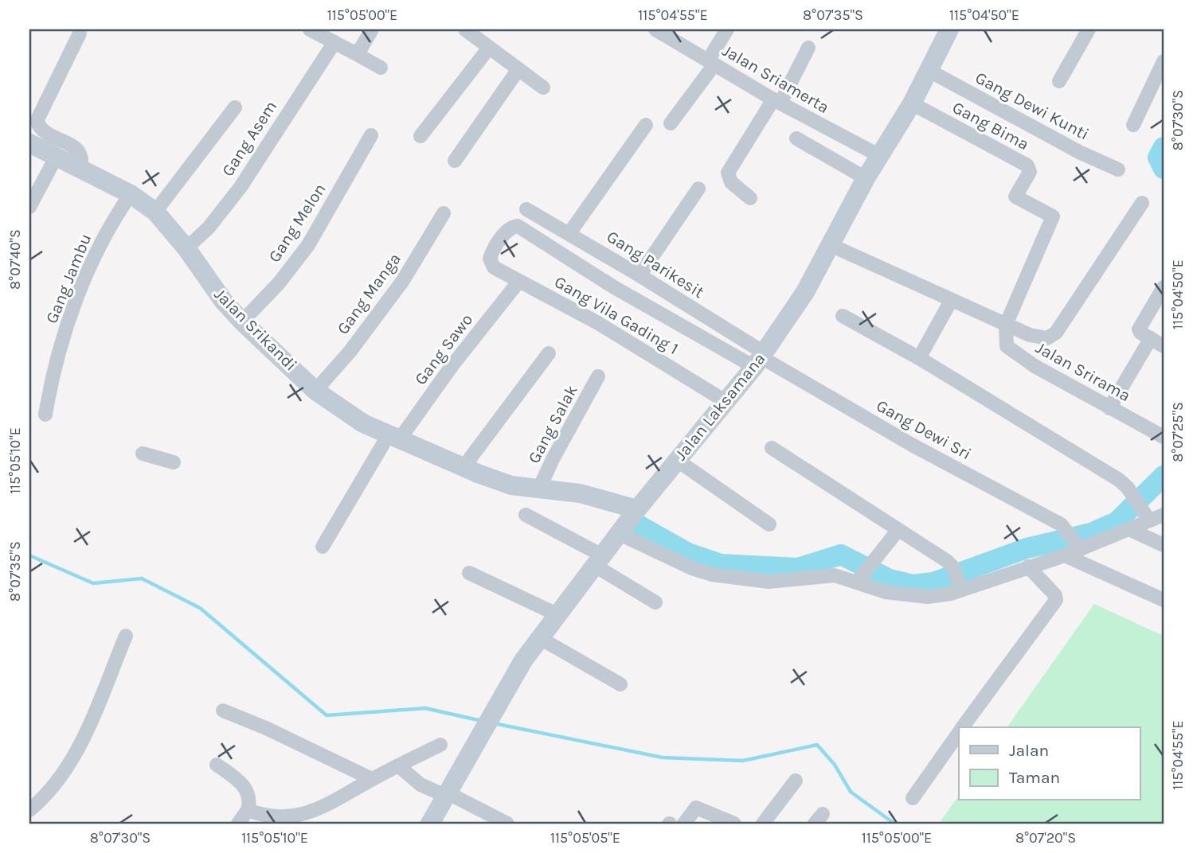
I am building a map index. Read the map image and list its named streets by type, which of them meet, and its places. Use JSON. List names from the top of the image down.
{
  "streets": {
    "main road": ["Jalan Srikandi", "Jalan Laksamana"],
    "street": [
      "Jalan Sriamerta",
      "Gang Dewi Kunti",
      "Gang Bima",
      "Gang Asem",
      "Gang Melon",
      "Gang Parikesit",
      "Gang Jambu",
      "Gang Manga",
      "Gang Vila Gading 1",
      "Gang Sawo",
      "Jalan Srirama",
      "Gang Salak",
      "Gang Dewi Sri"
    ]
  },
  "crossings": [
    ["Jalan Sriamerta", "Jalan Laksamana"],
    ["Gang Dewi Kunti", "Jalan Laksamana"],
    ["Gang Bima", "Jalan Srirama"],
    ["Gang Bima", "Jalan Laksamana"],
    ["Gang Asem", "Jalan Srikandi"],
    ["Gang Melon", "Jalan Srikandi"],
    ["Gang Parikesit", "Gang Vila Gading 1"],
    ["Gang Parikesit", "Jalan Laksamana"],
    ["Gang Parikesit", "Gang Dewi Sri"],
    ["Gang Jambu", "Jalan Srikandi"],
    ["Gang Manga", "Jalan Srikandi"],
    ["Gang Vila Gading 1", "Gang Sawo"],
    ["Gang Vila Gading 1", "Jalan Laksamana"],
    ["Gang Vila Gading 1", "Gang Dewi Sri"],
    ["Jalan Srikandi", "Gang Sawo"],
    ["Jalan Srikandi", "Jalan Laksamana"],
    ["Jalan Srikandi", "Gang Salak"],
    ["Jalan Srirama", "Jalan Laksamana"],
    ["Jalan Laksamana", "Gang Dewi Sri"]
  ],
  "legend": ["Jalan", "Taman"],
  "coordinates": [
    "115°05'00\"E",
    "115°04'55\"E",
    "8°07'35\"S",
    "115°04'50\"E",
    "8°07'30\"S",
    "8°07'40\"S",
    "8°07'25\"S",
    "115°05'10\"E",
    "115°05'05\"E",
    "8°07'20\"S"
  ]
}
